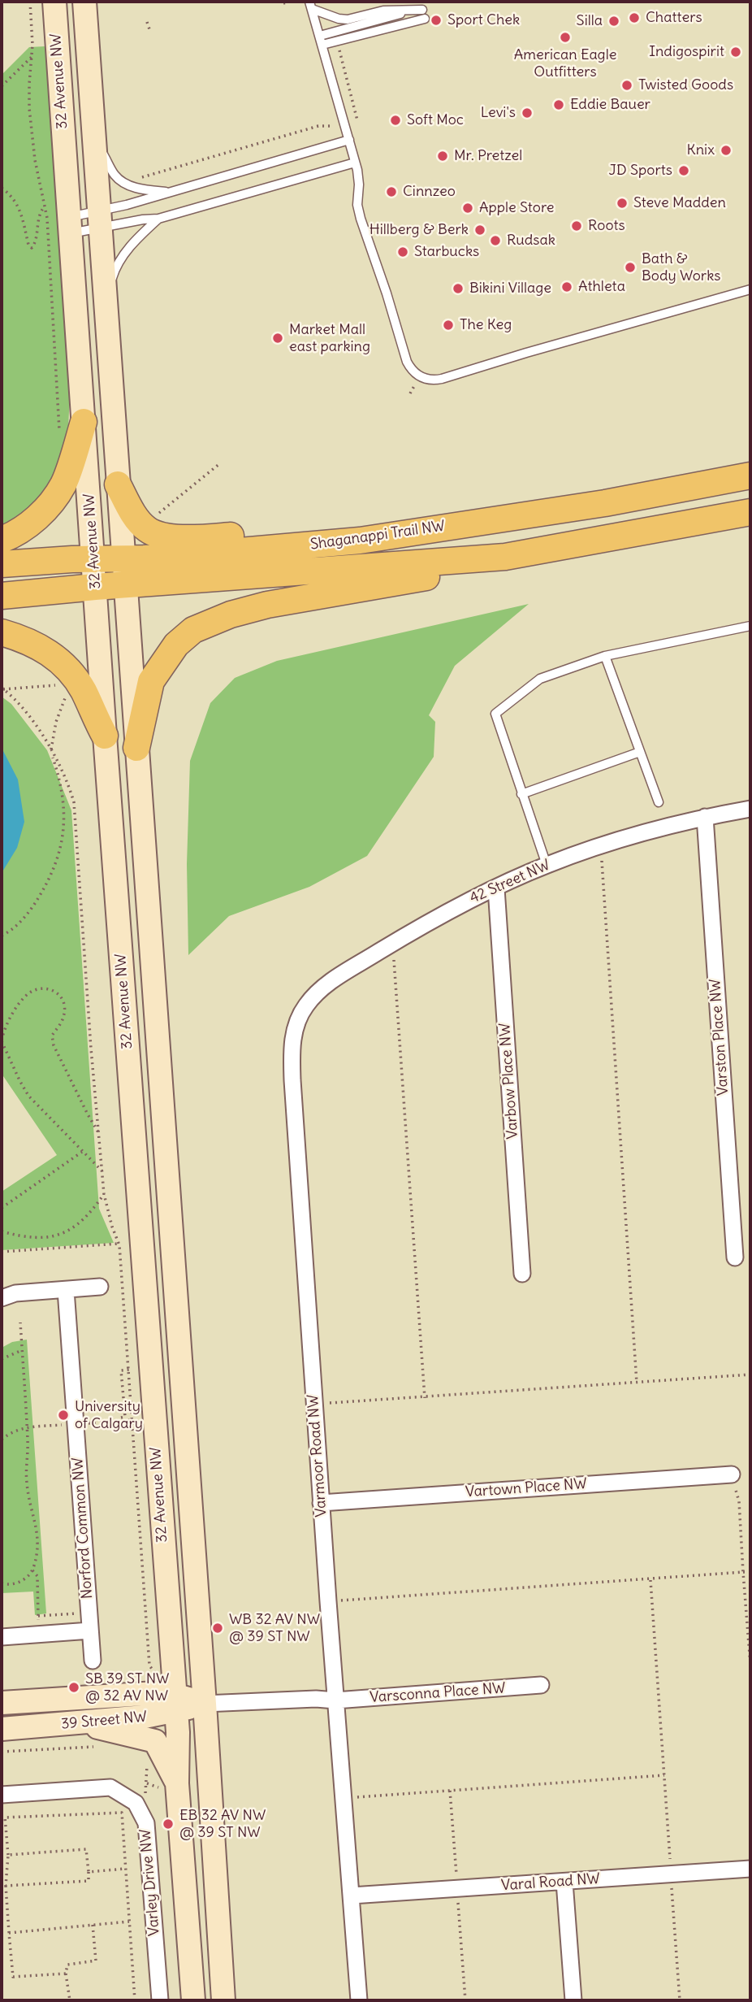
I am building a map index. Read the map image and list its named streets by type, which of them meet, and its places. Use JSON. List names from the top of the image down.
{
  "streets": {
    "main road": ["32 Avenue NW", "Shaganappi Trail NW", "39 Street NW"],
    "street": [
      "42 Street NW",
      "Varston Place NW",
      "Varbow Place NW",
      "Varmoor Road NW",
      "Vartown Place NW",
      "Norford Common NW",
      "Varsconna Place NW",
      "Varley Drive NW",
      "Varal Road NW"
    ]
  },
  "crossings": [
    ["32 Avenue NW", "Shaganappi Trail NW"],
    ["32 Avenue NW", "39 Street NW"],
    ["42 Street NW", "Varston Place NW"],
    ["42 Street NW", "Varbow Place NW"],
    ["42 Street NW", "Varmoor Road NW"],
    ["Varmoor Road NW", "Vartown Place NW"],
    ["Varmoor Road NW", "Varsconna Place NW"],
    ["Varmoor Road NW", "39 Street NW"],
    ["Varmoor Road NW", "Varal Road NW"],
    ["Varsconna Place NW", "39 Street NW"]
  ],
  "places": [
    "Chatters",
    "Sport Chek",
    "Silla",
    "American Eagle Outfitters",
    "Indigospirit",
    "Twisted Goods",
    "Eddie Bauer",
    "Levi's",
    "Soft Moc",
    "Knix",
    "Mr. Pretzel",
    "JD Sports",
    "Cinnzeo",
    "Steve Madden",
    "Apple Store",
    "Roots",
    "Hillberg & Berk",
    "Rudsak",
    "Starbucks",
    "Bath & Body Works",
    "Athleta",
    "Bikini Village",
    "The Keg",
    "Market Mall east parking",
    "University of Calgary",
    "WB 32 AV NW @ 39 ST NW",
    "SB 39 ST NW @ 32 AV NW",
    "EB 32 AV NW @ 39 ST NW"
  ]
}
